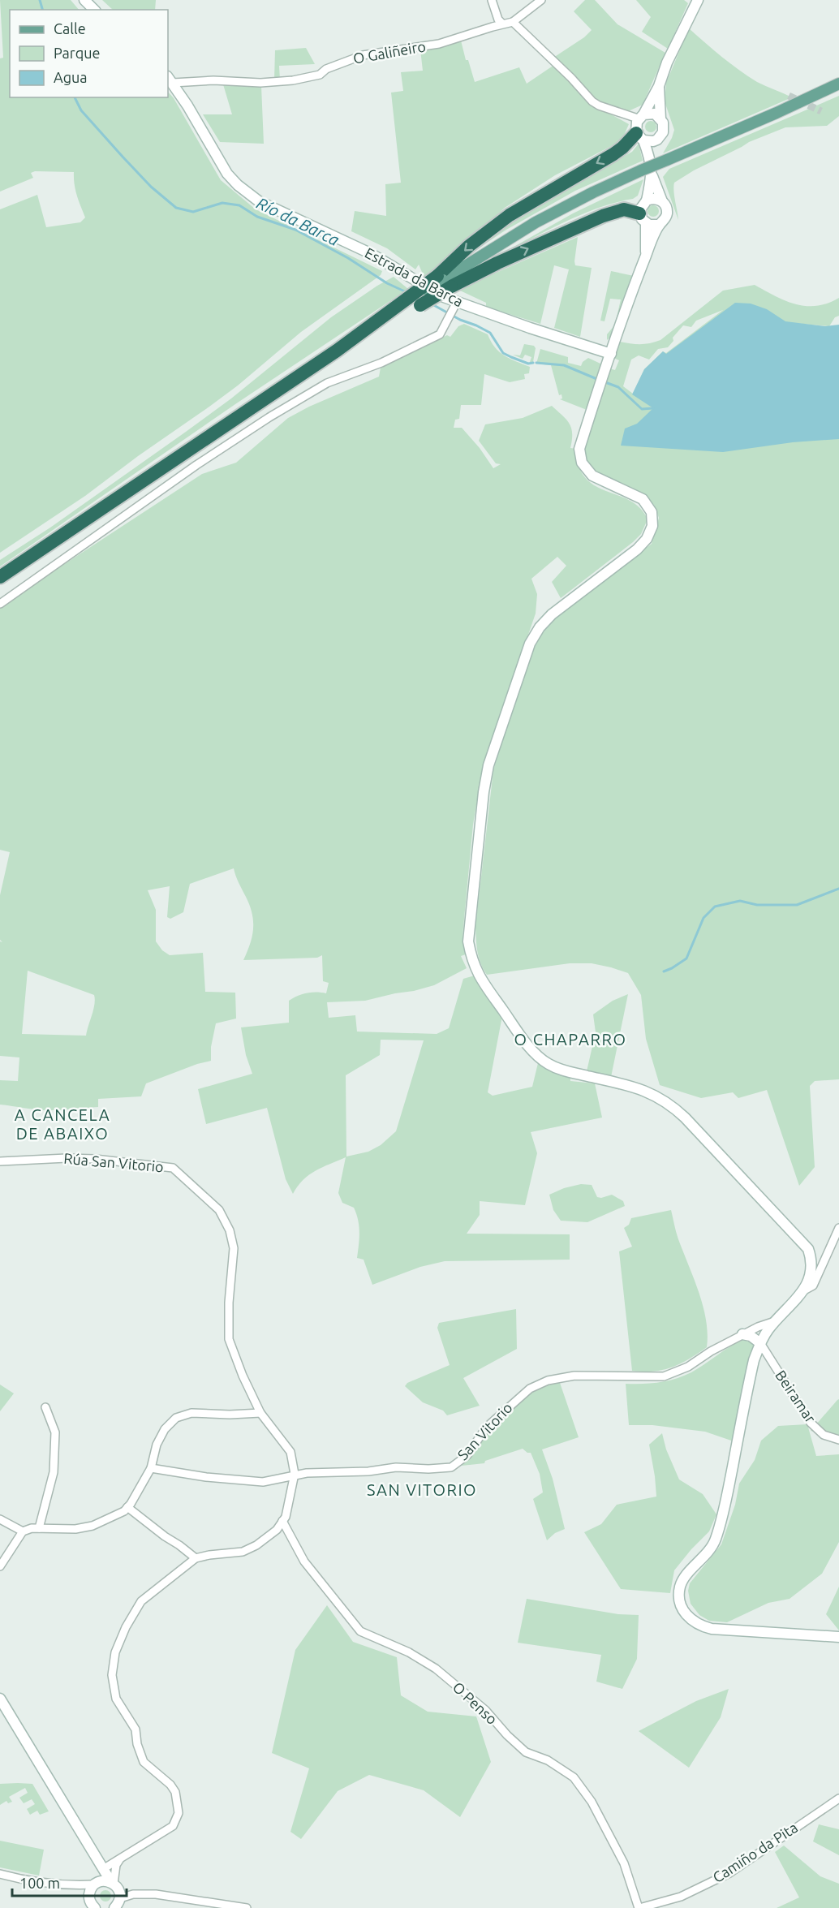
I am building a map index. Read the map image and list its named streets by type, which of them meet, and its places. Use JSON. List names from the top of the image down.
{
  "streets": {
    "street": [
      "O Galiñeiro",
      "Estrada da Barca",
      "Rúa San Vitorio",
      "Beiramar",
      "San Vitorio",
      "O Penso",
      "Camiño da Pita"
    ]
  },
  "crossings": [
    ["O Galiñeiro", "Estrada da Barca"],
    ["Rúa San Vitorio", "San Vitorio"],
    ["O Penso", "Camiño da Pita"]
  ],
  "districts": ["O CHAPARRO", "A CANCELA DE ABAIXO", "SAN VITORIO"],
  "water": ["Río da Barca"],
  "legend": ["Calle", "Parque", "Agua"],
  "scale_bar": "100 m"
}
